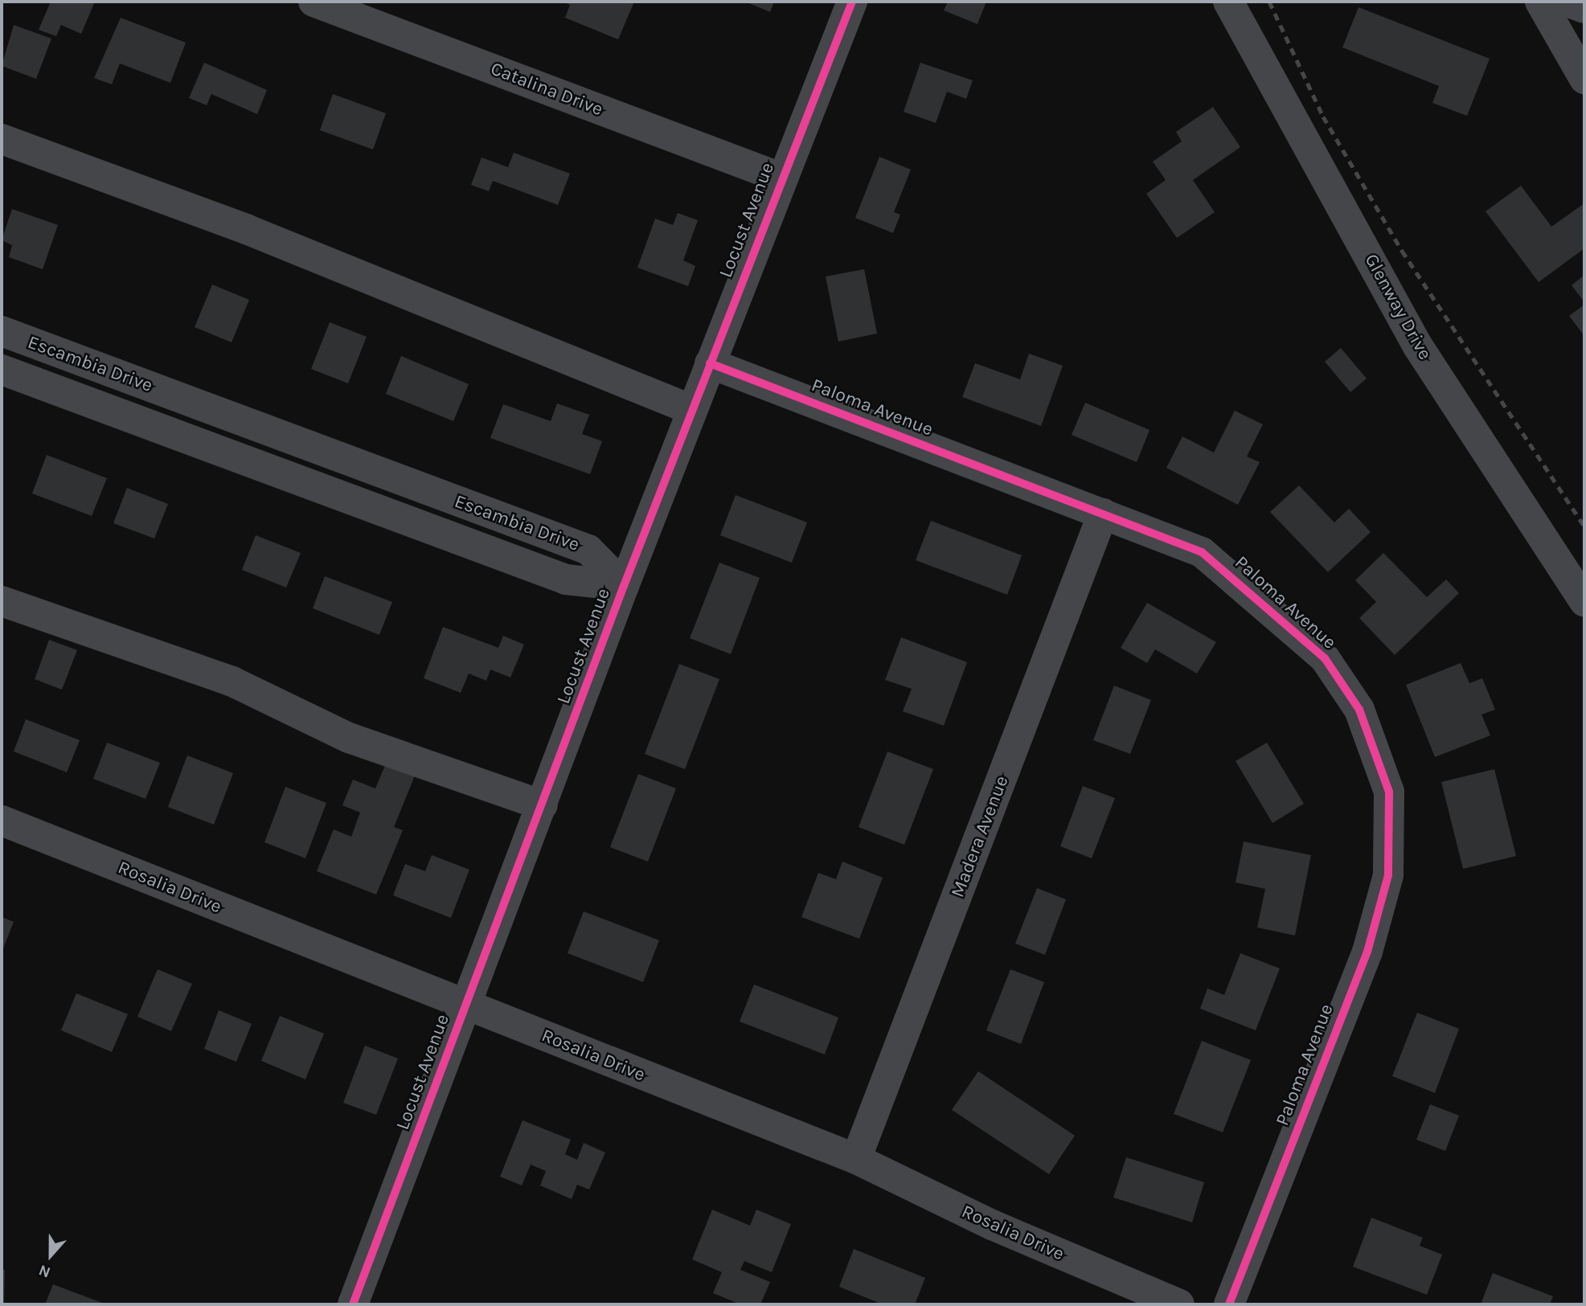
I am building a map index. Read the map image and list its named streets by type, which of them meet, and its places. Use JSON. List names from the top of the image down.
{
  "streets": {
    "street": [
      "Catalina Drive",
      "Locust Avenue",
      "Glenway Drive",
      "Escambia Drive",
      "Paloma Avenue",
      "Madera Avenue",
      "Rosalia Drive"
    ]
  },
  "crossings": [
    ["Catalina Drive", "Locust Avenue"],
    ["Locust Avenue", "Escambia Drive"],
    ["Locust Avenue", "Paloma Avenue"],
    ["Locust Avenue", "Rosalia Drive"],
    ["Paloma Avenue", "Madera Avenue"],
    ["Madera Avenue", "Rosalia Drive"]
  ],
  "north": "bottom"
}
